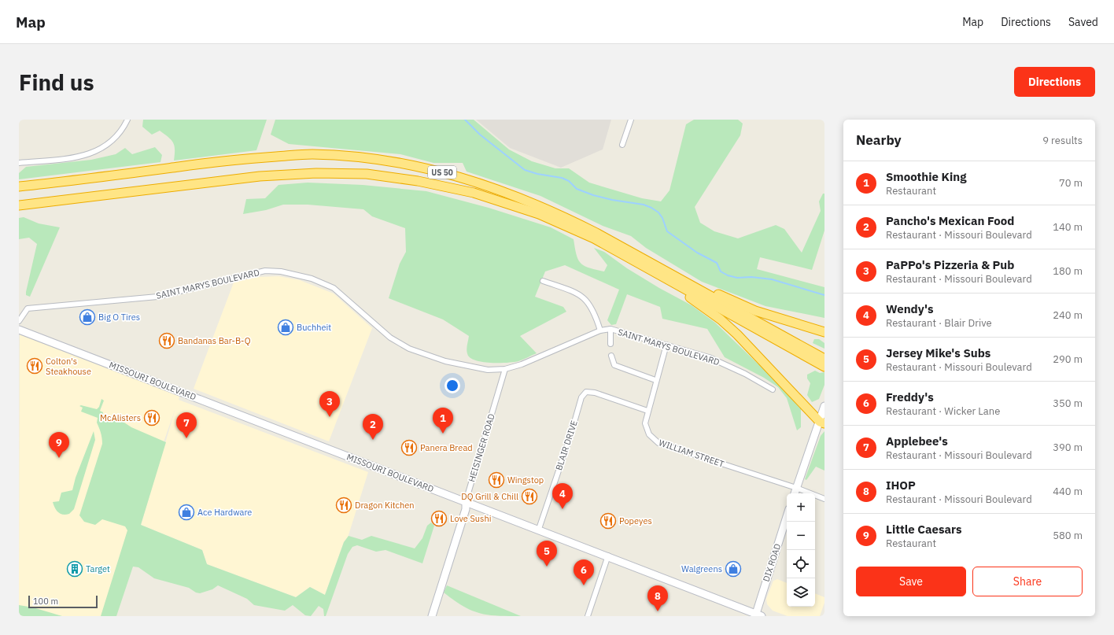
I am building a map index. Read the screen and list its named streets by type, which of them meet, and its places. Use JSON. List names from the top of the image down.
{
  "streets": {
    "highway": ["US 50"],
    "main road": ["MISSOURI BOULEVARD", "HEISINGER ROAD", "DIX ROAD"],
    "street": ["SAINT MARYS BOULEVARD", "BLAIR DRIVE", "WILLIAM STREET"]
  },
  "crossings": [
    ["SAINT MARYS BOULEVARD", "HEISINGER ROAD"],
    ["SAINT MARYS BOULEVARD", "WILLIAM STREET"],
    ["MISSOURI BOULEVARD", "BLAIR DRIVE"],
    ["MISSOURI BOULEVARD", "HEISINGER ROAD"],
    ["MISSOURI BOULEVARD", "DIX ROAD"],
    ["BLAIR DRIVE", "WILLIAM STREET"]
  ],
  "places": {
    "shop": [
      "Big O Tires",
      "Buchheit",
      "Ace Hardware",
      "Walgreens"
    ],
    "restaurant": [
      "Bandanas Bar-B-Q",
      "Colton's Steakhouse",
      "McAlisters",
      "Panera Bread",
      "Wingstop",
      "DQ Grill & Chill",
      "Dragon Kitchen",
      "Love Sushi",
      "Popeyes"
    ],
    "building": ["Target"]
  },
  "scale_bar": "100 m",
  "page": {
    "header": "Map",
    "nav": ["Map", "Directions", "Saved"],
    "buttons": [
      "Directions",
      ["Save", "Share"]
    ],
    "title": "Find us",
    "heading": ["Nearby", "9 results"],
    "list": [
      {
        "mark": "1",
        "name": "Smoothie King",
        "note": "Restaurant",
        "value": "70 m"
      },
      {
        "mark": "2",
        "name": "Pancho's Mexican Food",
        "note": "Restaurant · Missouri Boulevard",
        "value": "140 m"
      },
      {
        "mark": "3",
        "name": "PaPPo's Pizzeria & Pub",
        "note": "Restaurant · Missouri Boulevard",
        "value": "180 m"
      },
      {
        "mark": "4",
        "name": "Wendy's",
        "note": "Restaurant · Blair Drive",
        "value": "240 m"
      },
      {
        "mark": "5",
        "name": "Jersey Mike's Subs",
        "note": "Restaurant · Missouri Boulevard",
        "value": "290 m"
      },
      {
        "mark": "6",
        "name": "Freddy's",
        "note": "Restaurant · Wicker Lane",
        "value": "350 m"
      },
      {
        "mark": "7",
        "name": "Applebee's",
        "note": "Restaurant · Missouri Boulevard",
        "value": "390 m"
      },
      {
        "mark": "8",
        "name": "IHOP",
        "note": "Restaurant · Missouri Boulevard",
        "value": "440 m"
      },
      {
        "mark": "9",
        "name": "Little Caesars",
        "note": "Restaurant",
        "value": "580 m"
      }
    ],
    "pins": [
      "3",
      "1",
      "7",
      "2",
      "9",
      "4",
      "5",
      "6",
      "8"
    ],
    "map_buttons": ["+", "−"],
    "scale": "100 m"
  }
}
